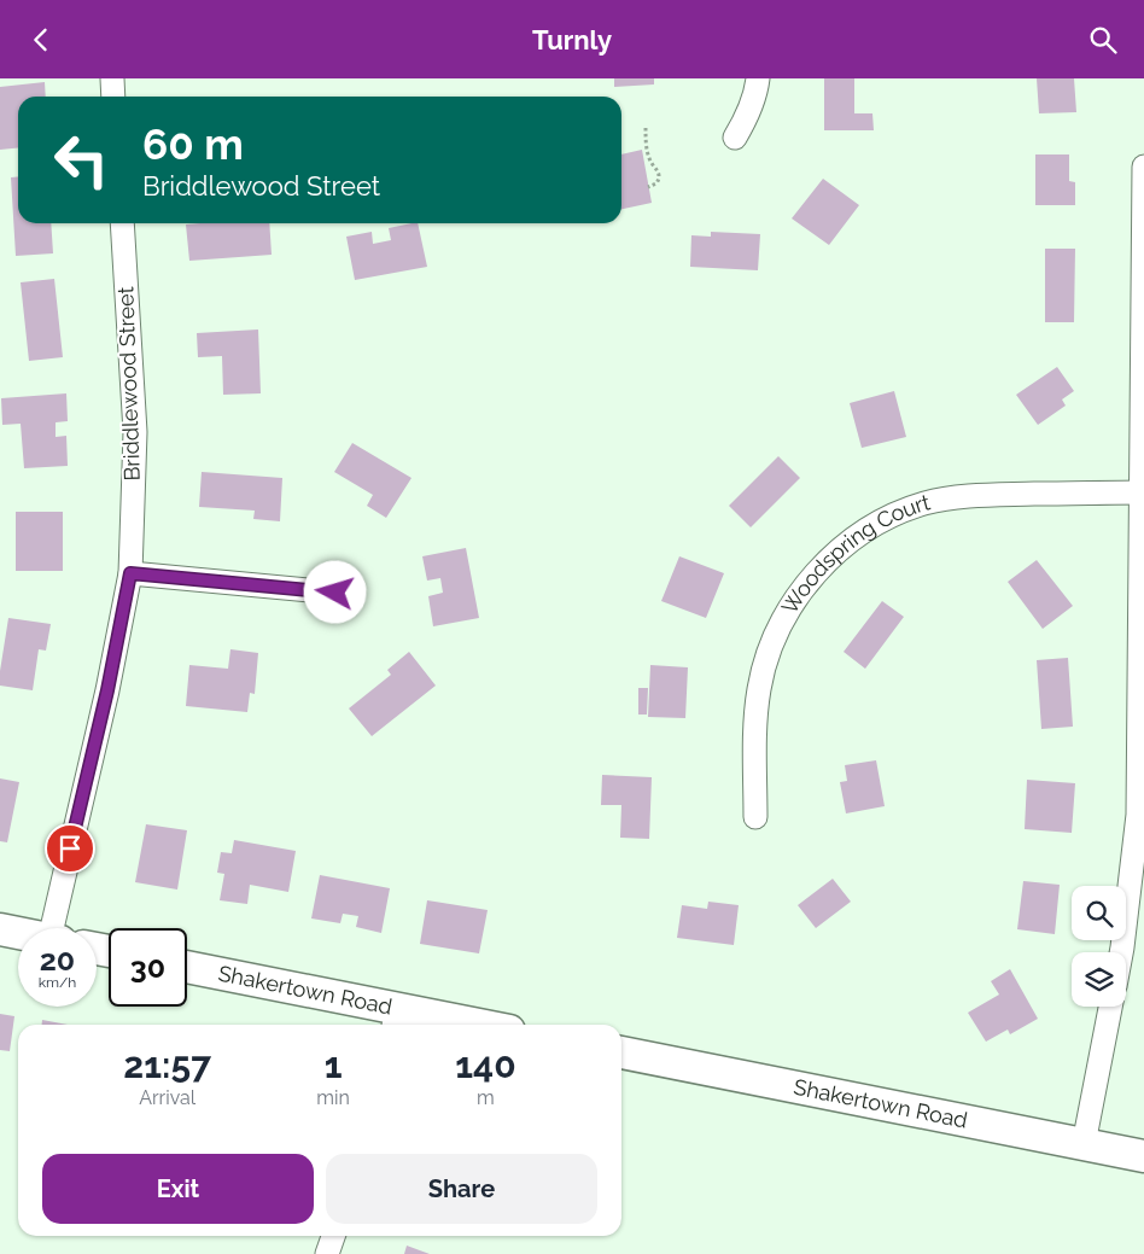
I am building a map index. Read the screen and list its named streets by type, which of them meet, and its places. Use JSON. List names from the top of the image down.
{
  "streets": {
    "street": ["Briddlewood Street", "Woodspring Court", "Shakertown Road"]
  },
  "page": {
    "header": "Turnly",
    "turn": ["60 m", "Briddlewood Street"],
    "speed": "20 km/h",
    "limit": "30",
    "eta": [
      "21:57",
      "Arrival",
      "1",
      "min",
      "140",
      "m"
    ],
    "buttons": ["Exit", "Share"]
  }
}
